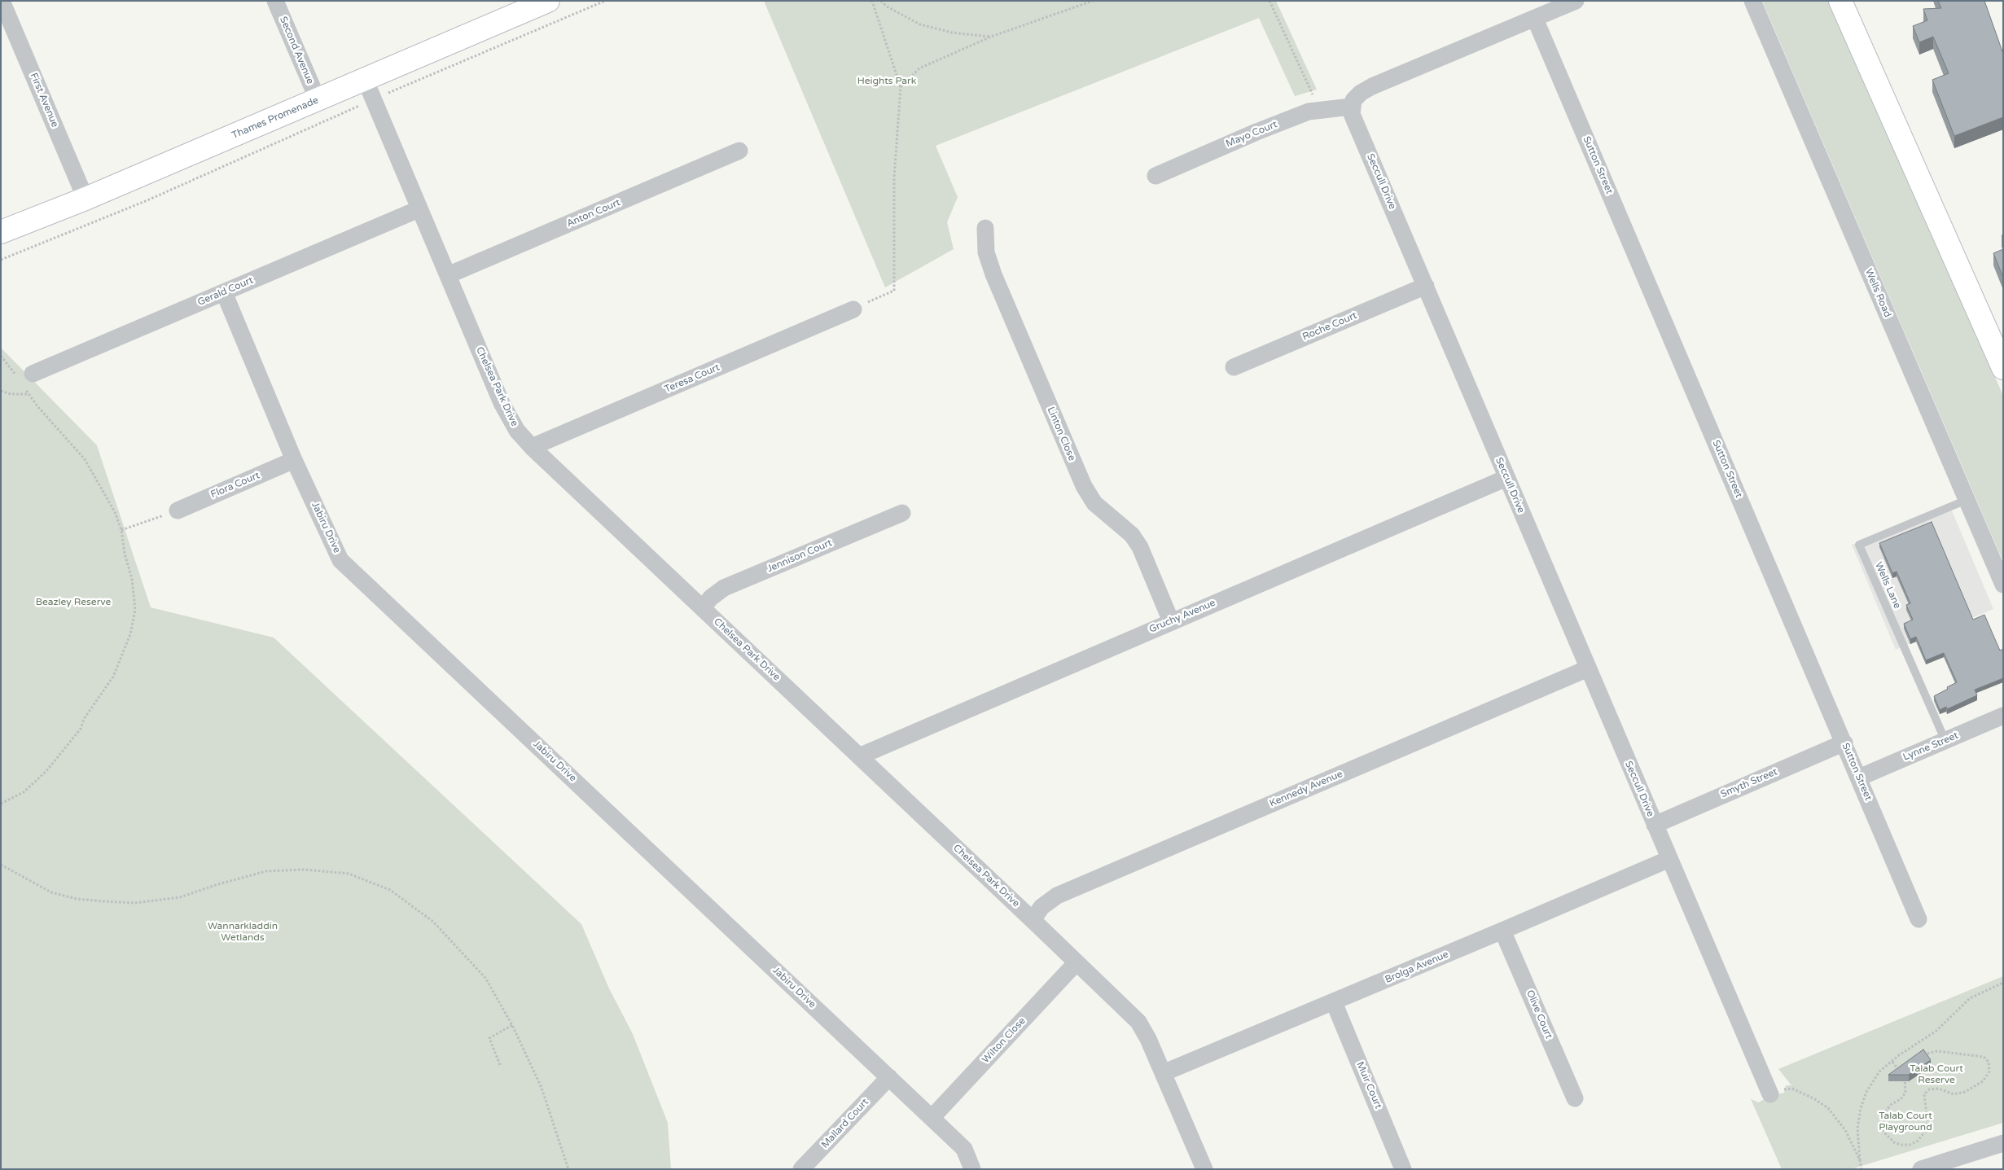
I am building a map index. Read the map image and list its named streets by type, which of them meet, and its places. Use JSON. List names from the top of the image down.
{
  "streets": {
    "main road": ["Thames Promenade"],
    "street": [
      "Second Avenue",
      "First Avenue",
      "Mayo Court",
      "Sutton Street",
      "Seccull Drive",
      "Anton Court",
      "Gerald Court",
      "Wells Road",
      "Roche Court",
      "Teresa Court",
      "Chelsea Park Drive",
      "Linton Close",
      "Flora Court",
      "Jabiru Drive",
      "Jennison Court",
      "Gruchy Avenue",
      "Lynne Street",
      "Smyth Street",
      "Kennedy Avenue",
      "Brolga Avenue",
      "Olive Court",
      "Wilton Close",
      "Muir Court",
      "Mallard Court"
    ],
    "lane": ["Wells Lane"]
  },
  "crossings": [
    ["Second Avenue", "Thames Promenade"],
    ["First Avenue", "Thames Promenade"],
    ["Thames Promenade", "Chelsea Park Drive"],
    ["Mayo Court", "Seccull Drive"],
    ["Sutton Street", "Lynne Street"],
    ["Sutton Street", "Smyth Street"],
    ["Seccull Drive", "Roche Court"],
    ["Seccull Drive", "Gruchy Avenue"],
    ["Seccull Drive", "Smyth Street"],
    ["Seccull Drive", "Kennedy Avenue"],
    ["Seccull Drive", "Brolga Avenue"],
    ["Anton Court", "Chelsea Park Drive"],
    ["Gerald Court", "Chelsea Park Drive"],
    ["Gerald Court", "Jabiru Drive"],
    ["Wells Road", "Wells Lane"],
    ["Teresa Court", "Chelsea Park Drive"],
    ["Chelsea Park Drive", "Jennison Court"],
    ["Chelsea Park Drive", "Gruchy Avenue"],
    ["Chelsea Park Drive", "Kennedy Avenue"],
    ["Chelsea Park Drive", "Brolga Avenue"],
    ["Chelsea Park Drive", "Wilton Close"],
    ["Linton Close", "Gruchy Avenue"],
    ["Flora Court", "Jabiru Drive"],
    ["Jabiru Drive", "Wilton Close"],
    ["Jabiru Drive", "Mallard Court"],
    ["Wells Lane", "Lynne Street"],
    ["Brolga Avenue", "Olive Court"],
    ["Brolga Avenue", "Muir Court"]
  ],
  "parks": [
    "Heights Park",
    "Beazley Reserve",
    "Wannarkladdin Wetlands",
    "Talab Court Reserve",
    "Talab Court Playground"
  ]
}
